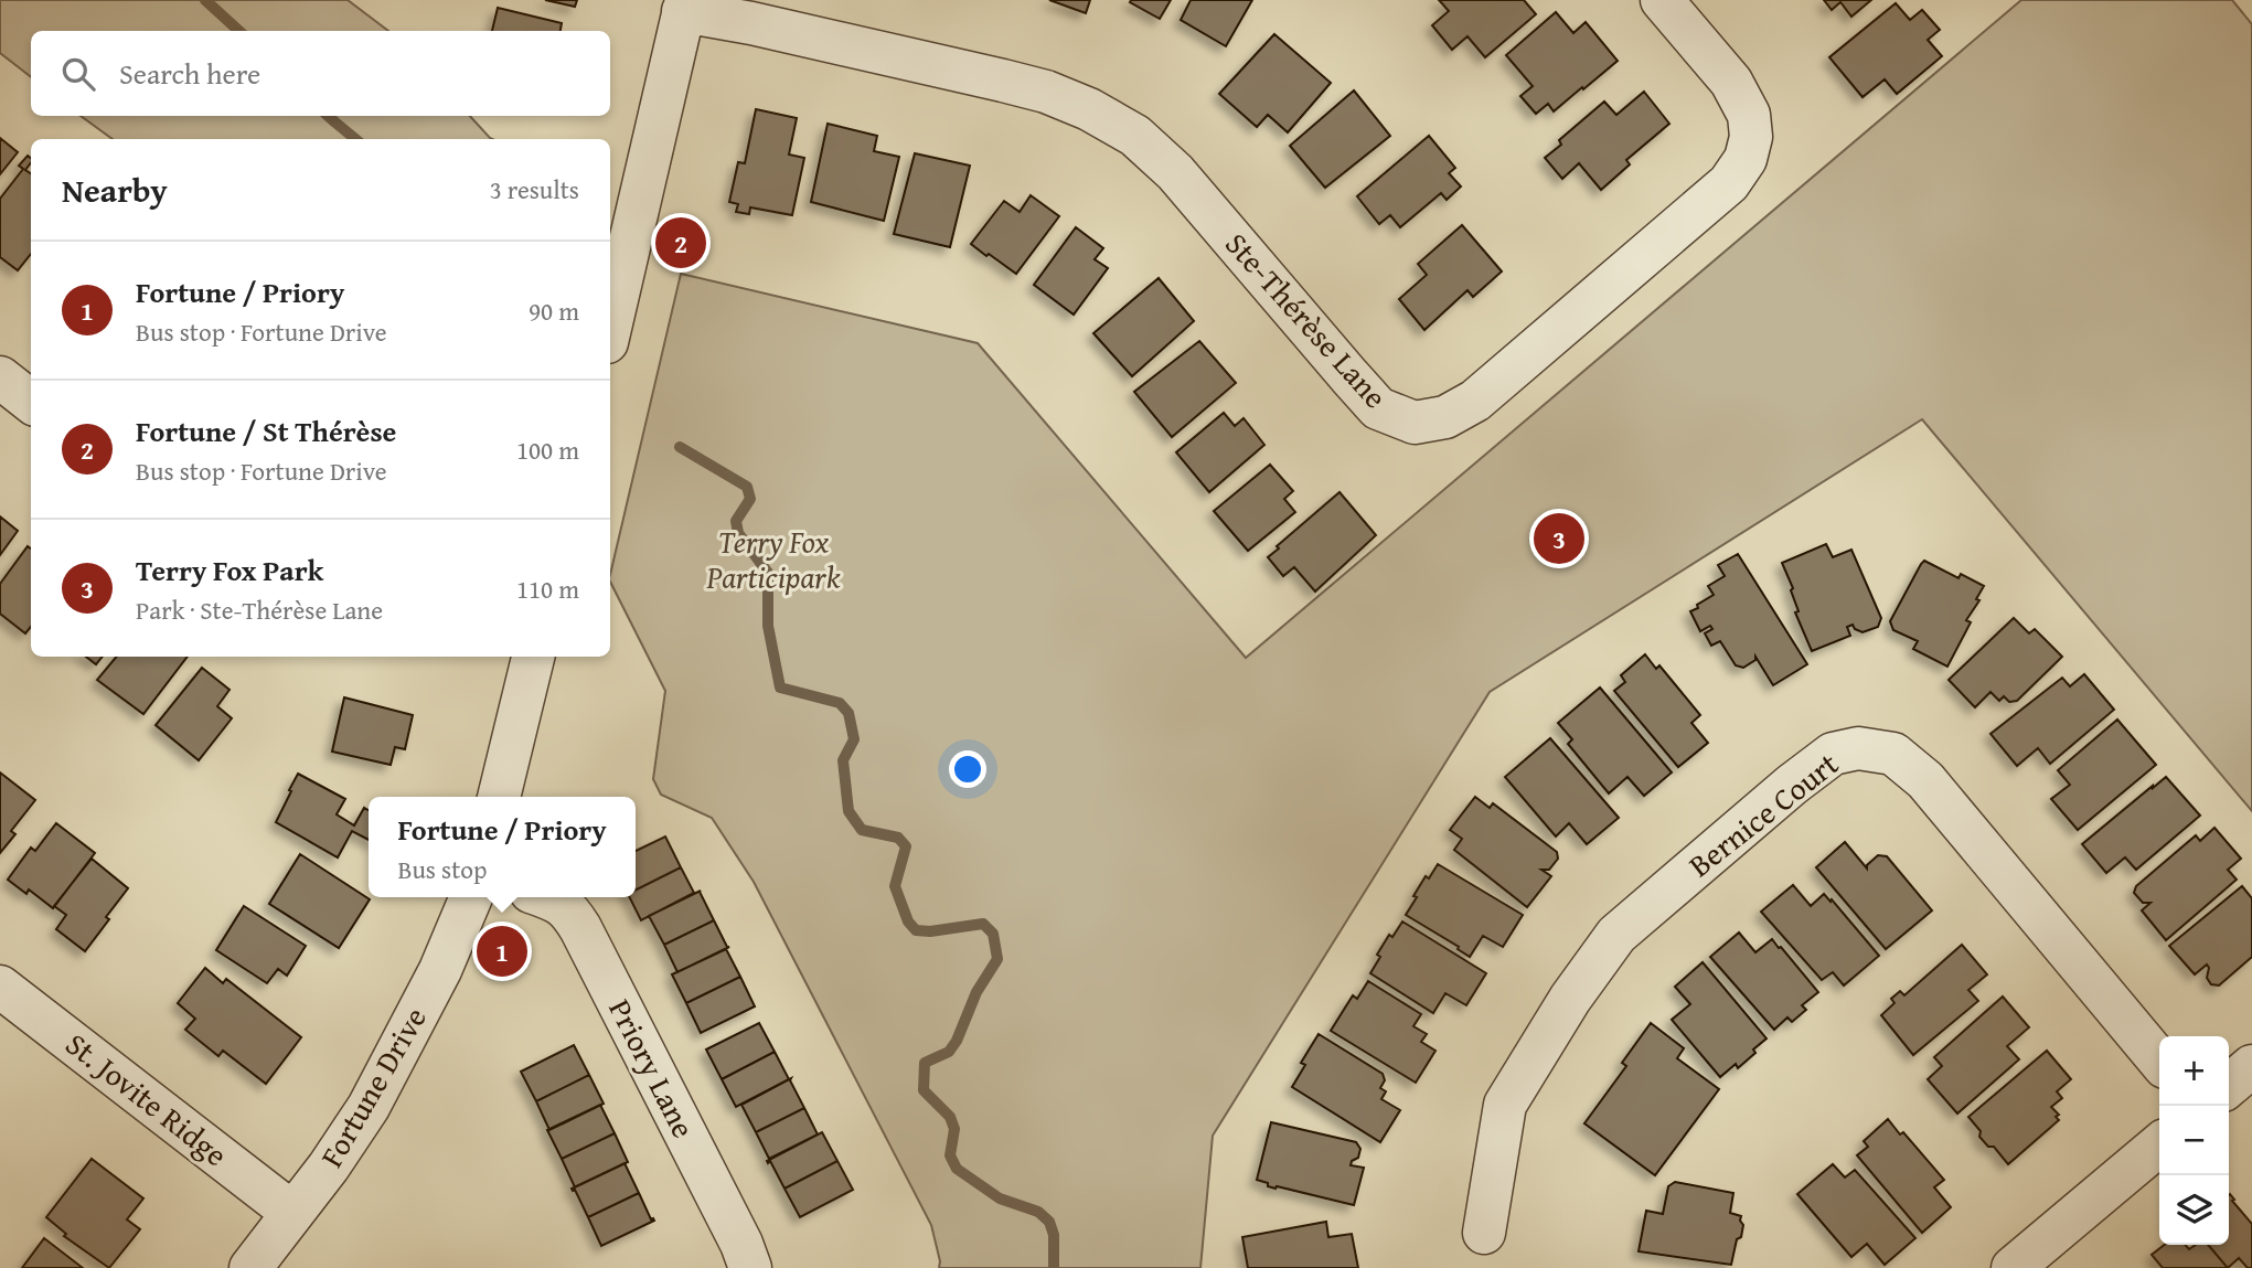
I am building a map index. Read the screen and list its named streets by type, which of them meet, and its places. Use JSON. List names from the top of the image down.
{
  "streets": {
    "street": [
      "Ste-Thérèse Lane",
      "Bernice Court",
      "Priory Lane",
      "Fortune Drive",
      "St. Jovite Ridge"
    ]
  },
  "crossings": [
    ["Fortune Drive", "St. Jovite Ridge"]
  ],
  "parks": ["Terry Fox Participark"],
  "page": {
    "search": "Search here",
    "heading": ["Nearby", "3 results"],
    "pins": ["2", "3", "1"],
    "list": [
      {
        "mark": "1",
        "name": "Fortune / Priory",
        "note": "Bus stop · Fortune Drive",
        "value": "90 m"
      },
      {
        "mark": "2",
        "name": "Fortune / St Thérèse",
        "note": "Bus stop · Fortune Drive",
        "value": "100 m"
      },
      {
        "mark": "3",
        "name": "Terry Fox Park",
        "note": "Park · Ste-Thérèse Lane",
        "value": "110 m"
      }
    ],
    "popup": ["Fortune / Priory", "Bus stop"],
    "map_buttons": ["+", "−"]
  }
}
